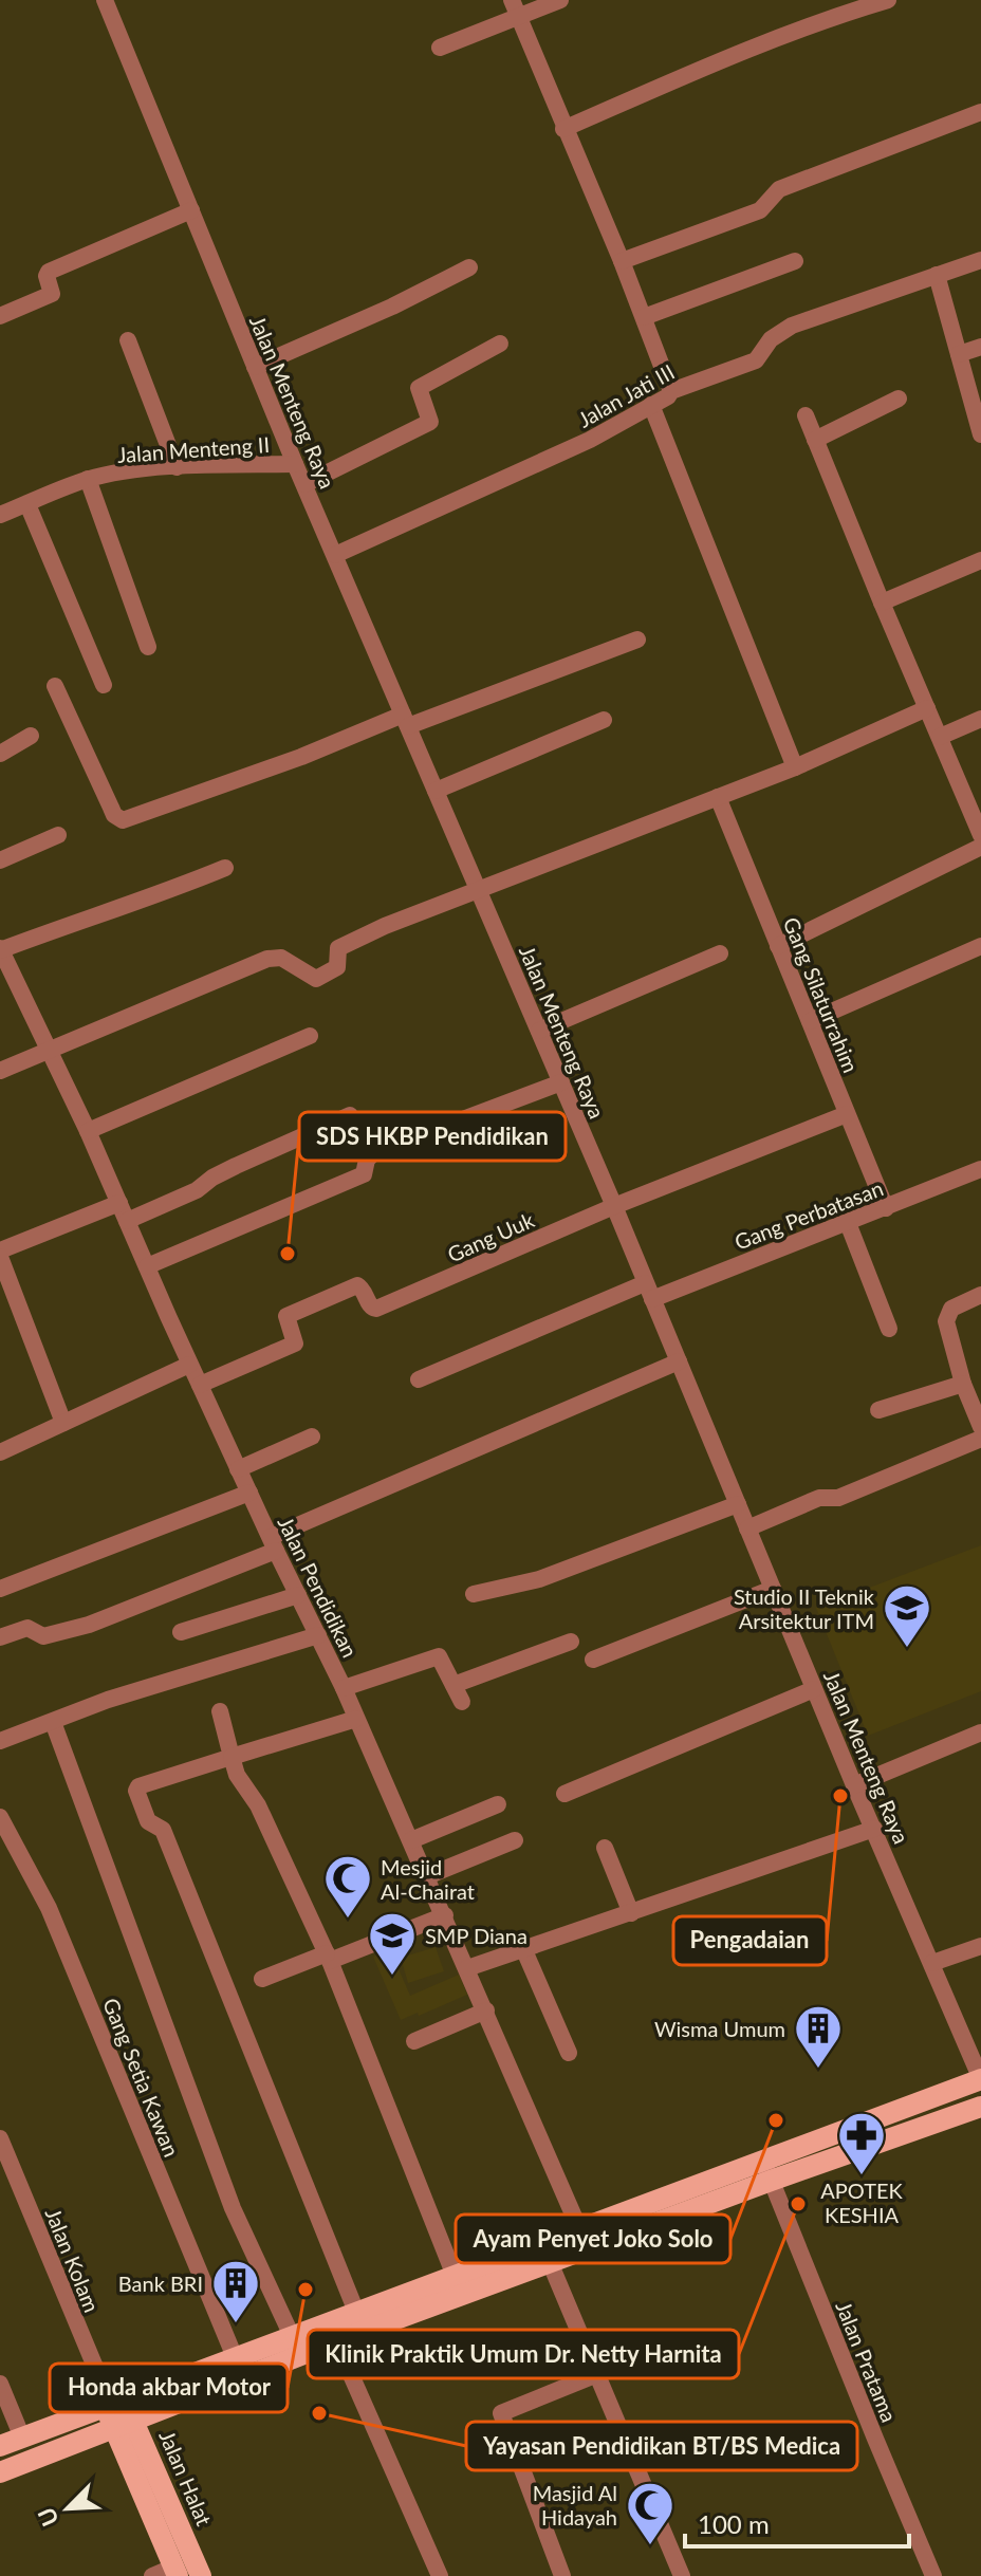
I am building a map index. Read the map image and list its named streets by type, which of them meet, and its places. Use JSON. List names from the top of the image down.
{
  "streets": {
    "main road": ["Jalan Halat"],
    "street": [
      "Jalan Jati III",
      "Jalan Menteng Raya",
      "Jalan Menteng II",
      "Gang Silaturrahim",
      "Gang Perbatasan",
      "Gang Uuk",
      "Jalan Pendidikan",
      "Gang Setia Kawan",
      "Jalan Kolam",
      "Jalan Pratama"
    ]
  },
  "crossings": [
    ["Jalan Jati III", "Jalan Menteng Raya"],
    ["Jalan Menteng Raya", "Jalan Menteng II"],
    ["Jalan Menteng Raya", "Gang Perbatasan"],
    ["Jalan Menteng Raya", "Gang Uuk"],
    ["Gang Silaturrahim", "Gang Perbatasan"],
    ["Gang Silaturrahim", "Gang Uuk"],
    ["Gang Uuk", "Jalan Pendidikan"],
    ["Jalan Kolam", "Jalan Halat"]
  ],
  "places": {
    "other": [
      "SDS HKBP Pendidikan",
      "Pengadaian",
      "Ayam Penyet Joko Solo",
      "Klinik Praktik Umum Dr. Netty Harnita",
      "Honda akbar Motor",
      "Yayasan Pendidikan BT/BS Medica"
    ],
    "school or university": ["Studio II Teknik Arsitektur ITM", "SMP Diana"],
    "mosque": ["Mesjid Al-Chairat", "Masjid Al Hidayah"],
    "building": ["Wisma Umum", "Bank BRI"],
    "pharmacy": ["APOTEK KESHIA"]
  },
  "scale_bar": "100 m",
  "north": "bottom left"
}
